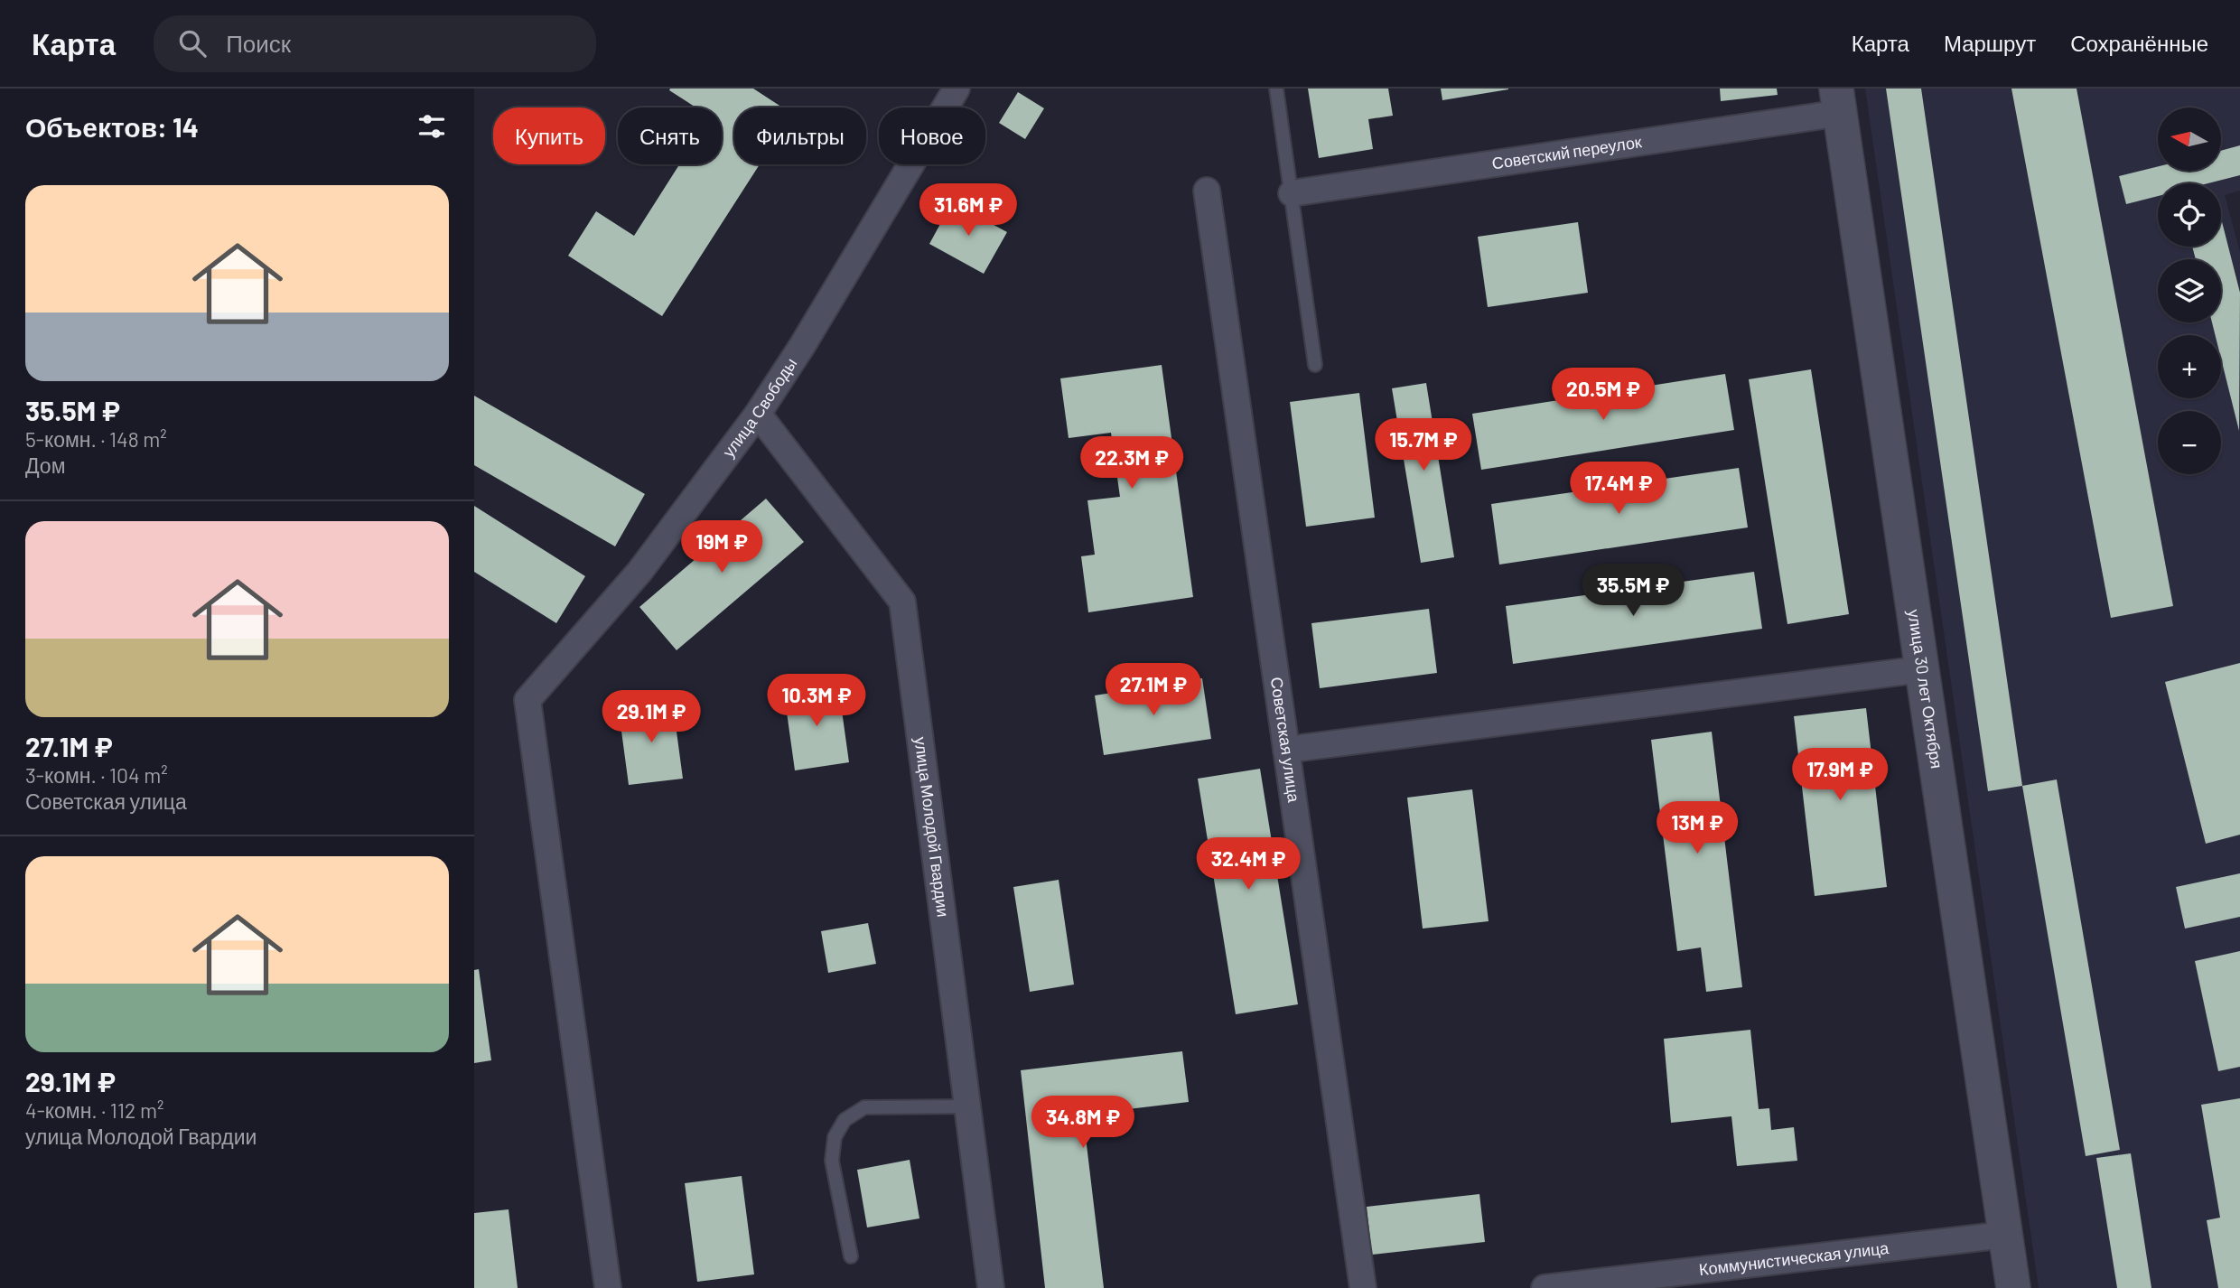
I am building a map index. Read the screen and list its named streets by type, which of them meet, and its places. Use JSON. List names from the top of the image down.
{
  "streets": {
    "street": [
      "Советский переулок",
      "улица Свободы",
      "улица 30 лет Октября",
      "Советская улица",
      "улица Молодой Гвардии",
      "Коммунистическая улица"
    ]
  },
  "crossings": [
    ["Советский переулок", "улица 30 лет Октября"],
    ["улица Свободы", "улица Молодой Гвардии"],
    ["улица 30 лет Октября", "Коммунистическая улица"]
  ],
  "north": "left",
  "page": {
    "header": "Карта",
    "search": "Поиск",
    "nav": ["Карта", "Маршрут", "Сохранённые"],
    "heading": "Объектов: 14",
    "map_buttons": ["+", "−"],
    "chip": [
      "Купить",
      "Снять",
      "Фильтры",
      "Новое"
    ],
    "list": [
      {
        "name": "35.5M ₽",
        "note": "5-комн. · 148 m² · Дом"
      },
      {
        "name": "27.1M ₽",
        "note": "3-комн. · 104 m² · Советская улица"
      },
      {
        "name": "29.1M ₽",
        "note": "4-комн. · 112 m² · улица Молодой Гвардии"
      }
    ],
    "price": [
      "31.6M ₽",
      "20.5M ₽",
      "15.7M ₽",
      "22.3M ₽",
      "17.4M ₽",
      "19M ₽",
      "35.5M ₽",
      "27.1M ₽",
      "10.3M ₽",
      "29.1M ₽",
      "17.9M ₽",
      "13M ₽",
      "32.4M ₽",
      "34.8M ₽"
    ]
  }
}
